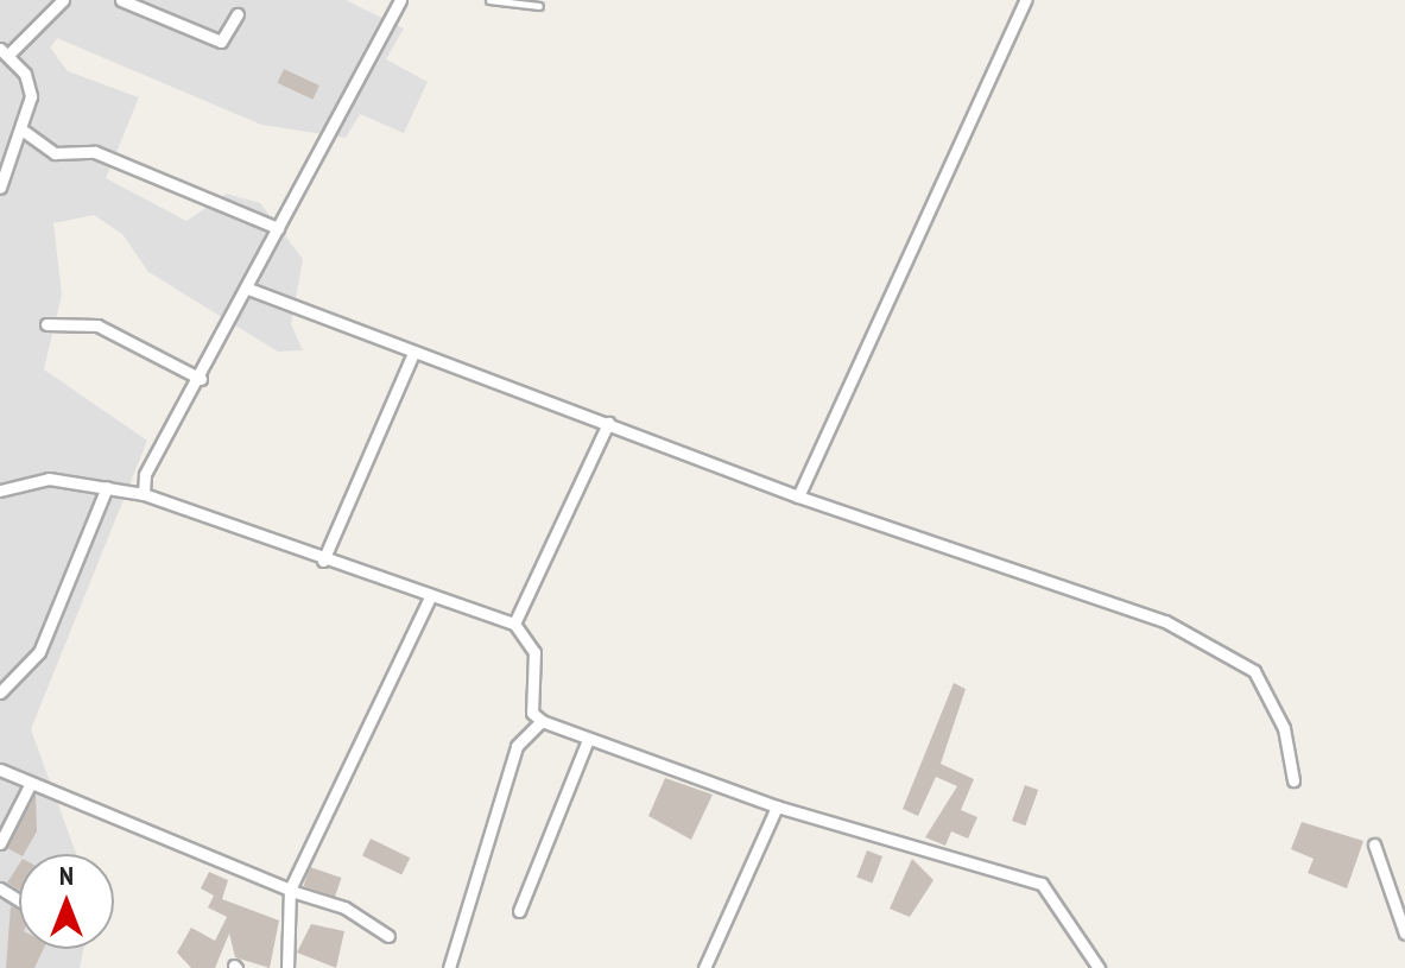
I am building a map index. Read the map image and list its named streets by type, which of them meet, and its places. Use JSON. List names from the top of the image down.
{
  "north": "top"
}
